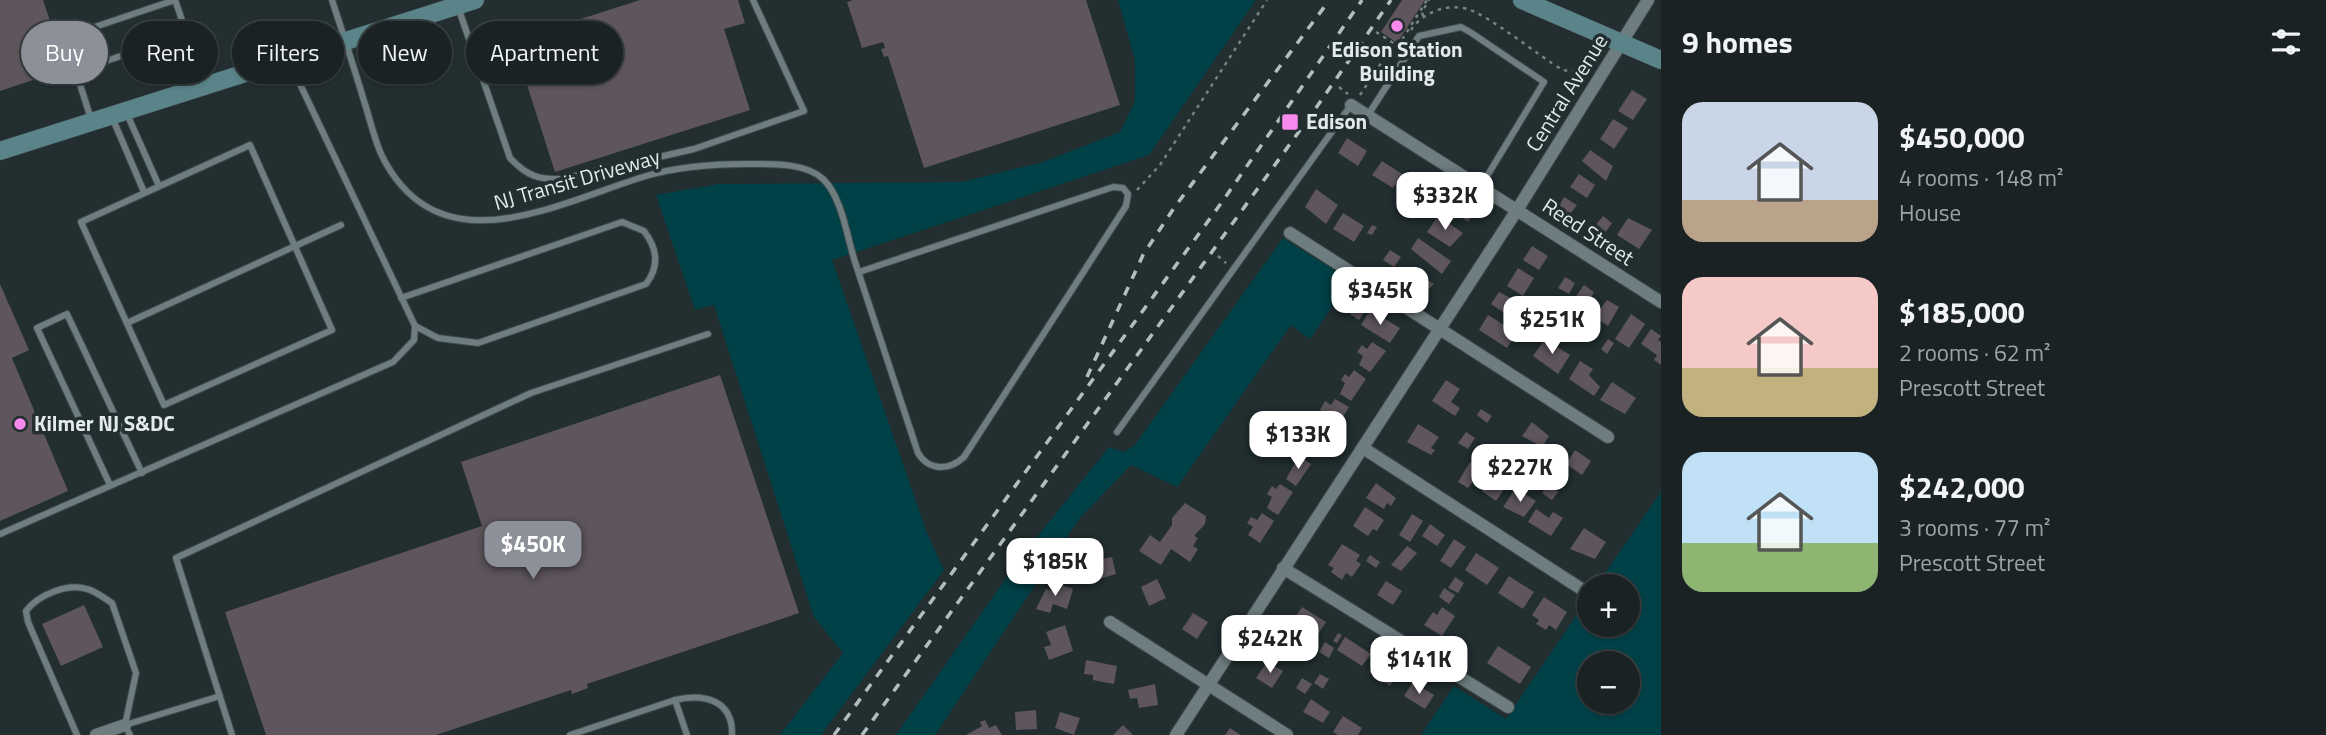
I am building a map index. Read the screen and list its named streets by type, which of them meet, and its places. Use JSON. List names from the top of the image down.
{
  "streets": {
    "street": ["Central Avenue", "Reed Street"],
    "lane": ["NJ Transit Driveway"]
  },
  "crossings": [
    ["Central Avenue", "Reed Street"]
  ],
  "places": {
    "other": ["Edison Station Building", "Kilmer NJ S&DC"],
    "transit": ["Edison"]
  },
  "page": {
    "heading": "9 homes",
    "chip": [
      "Buy",
      "Rent",
      "Filters",
      "New",
      "Apartment"
    ],
    "list": [
      {
        "name": "$450,000",
        "note": "4 rooms · 148 m² · House"
      },
      {
        "name": "$185,000",
        "note": "2 rooms · 62 m² · Prescott Street"
      },
      {
        "name": "$242,000",
        "note": "3 rooms · 77 m² · Prescott Street"
      }
    ],
    "price": [
      "$332K",
      "$345K",
      "$251K",
      "$133K",
      "$227K",
      "$450K",
      "$185K",
      "$242K",
      "$141K"
    ],
    "map_buttons": ["+", "−"]
  }
}
